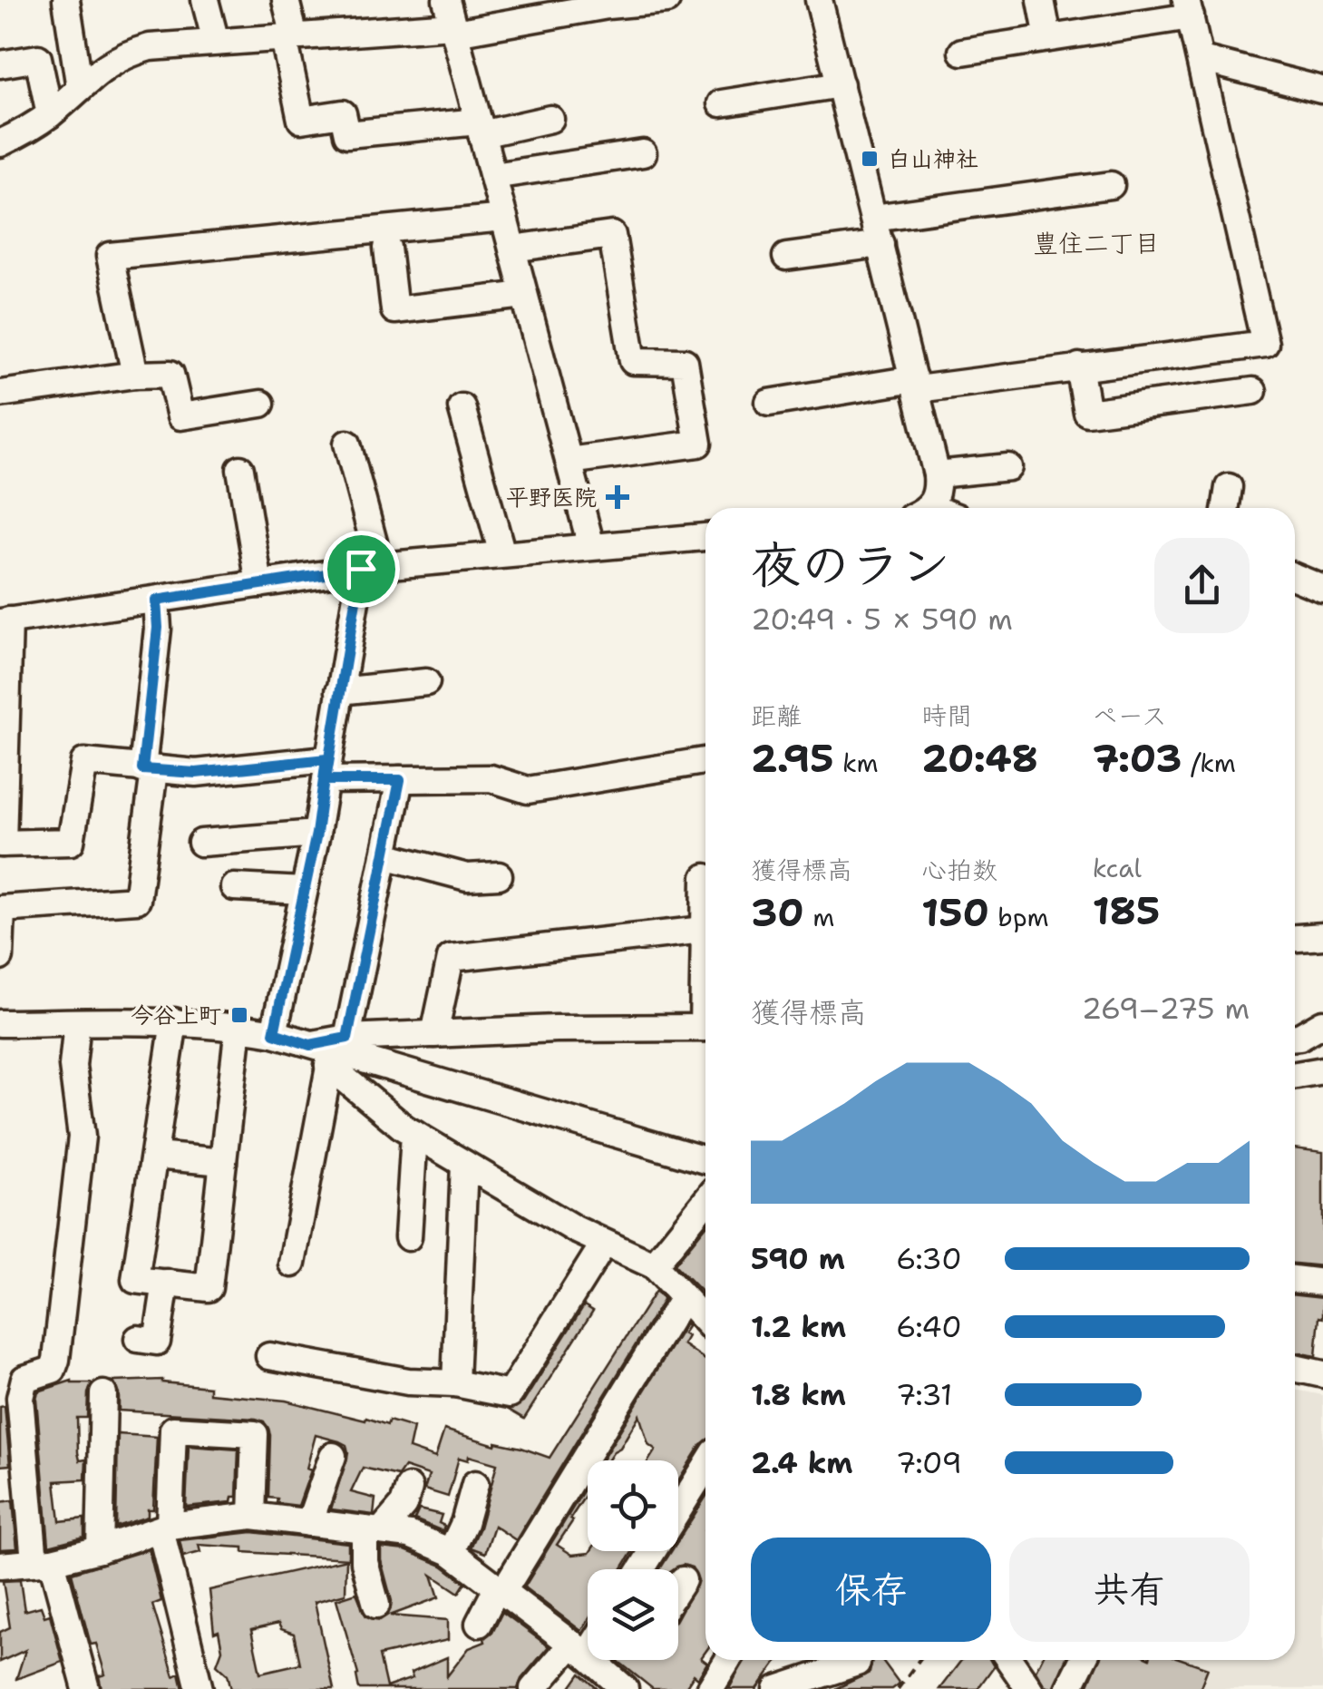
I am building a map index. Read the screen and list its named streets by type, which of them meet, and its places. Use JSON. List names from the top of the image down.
{
  "districts": ["豊住二丁目"],
  "places": {
    "transit": ["白山神社", "今谷上町"],
    "health": ["平野医院"]
  },
  "page": {
    "heading": ["夜のラン", "20:49 · 5 × 590 m"],
    "stats": [
      ["距離", "2.95 km"],
      ["時間", "20:48"],
      ["ペース", "7:03 /km"],
      ["獲得標高", "30 m"],
      ["心拍数", "150 bpm"],
      ["kcal", "185"]
    ],
    "chart": ["獲得標高", "269–275 m"],
    "list": [
      {
        "name": "590 m",
        "note": "6:30"
      },
      {
        "name": "1.2 km",
        "note": "6:40"
      },
      {
        "name": "1.8 km",
        "note": "7:31"
      },
      {
        "name": "2.4 km",
        "note": "7:09"
      }
    ],
    "buttons": ["保存", "共有"]
  }
}
